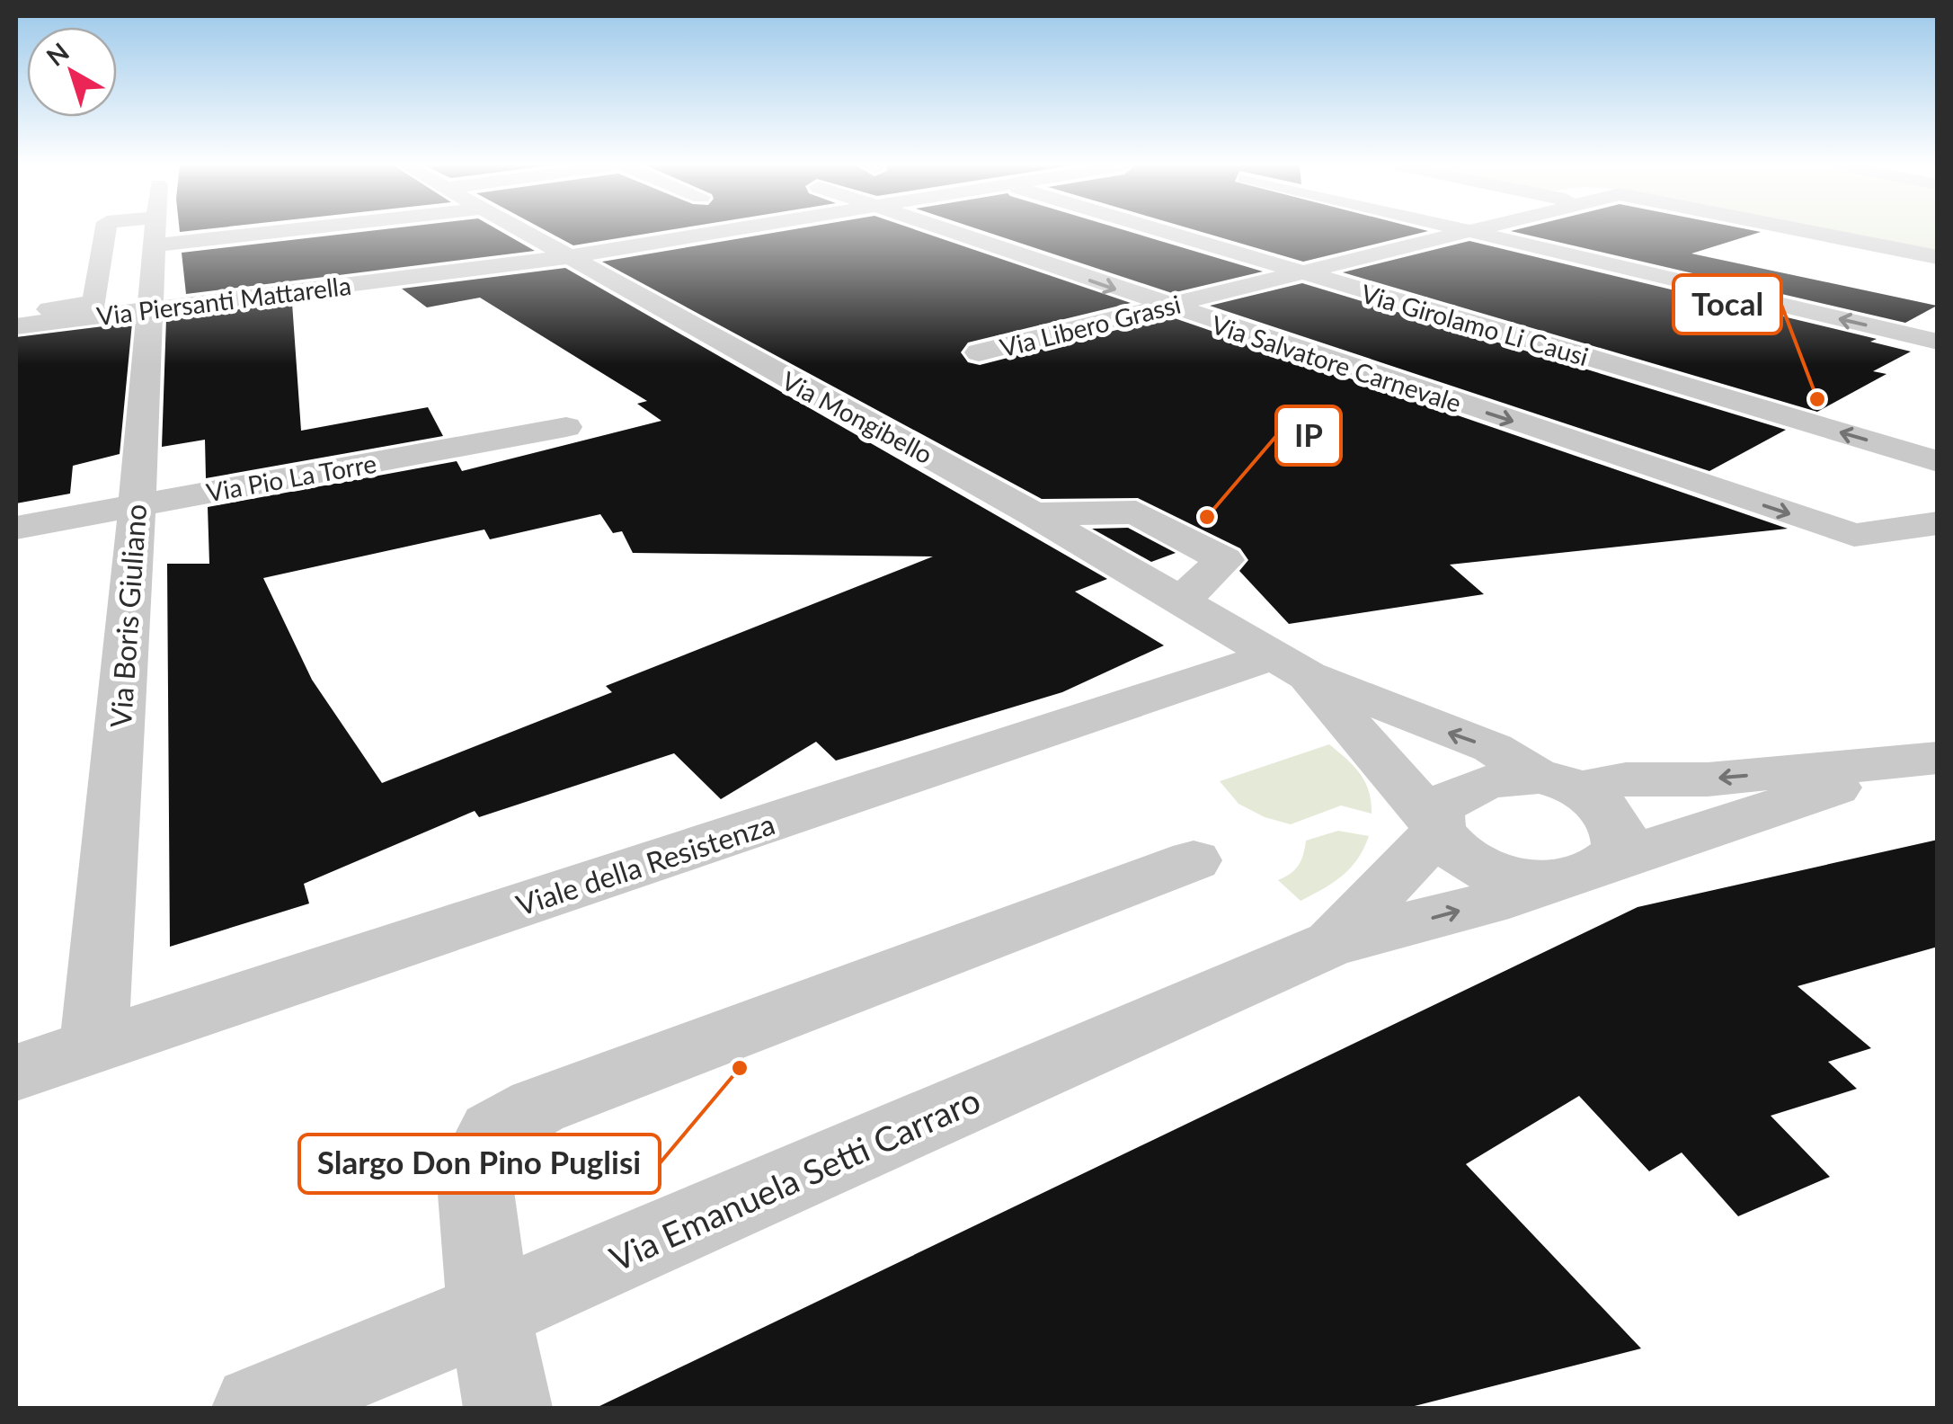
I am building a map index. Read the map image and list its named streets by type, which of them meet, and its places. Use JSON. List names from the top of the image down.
{
  "streets": {
    "street": [
      "Via Piersanti Mattarella",
      "Via Girolamo Li Causi",
      "Via Libero Grassi",
      "Via Salvatore Carnevale",
      "Via Mongibello",
      "Via Pio La Torre",
      "Via Boris Giuliano",
      "Viale della Resistenza",
      "Via Emanuela Setti Carraro"
    ]
  },
  "crossings": [
    ["Via Piersanti Mattarella", "Via Mongibello"],
    ["Via Piersanti Mattarella", "Via Boris Giuliano"],
    ["Via Girolamo Li Causi", "Via Libero Grassi"],
    ["Via Libero Grassi", "Via Salvatore Carnevale"],
    ["Via Mongibello", "Viale della Resistenza"],
    ["Via Pio La Torre", "Via Boris Giuliano"],
    ["Via Boris Giuliano", "Viale della Resistenza"]
  ],
  "places": ["Tocal", "IP", "Slargo Don Pino Puglisi"],
  "north": "top left"
}
